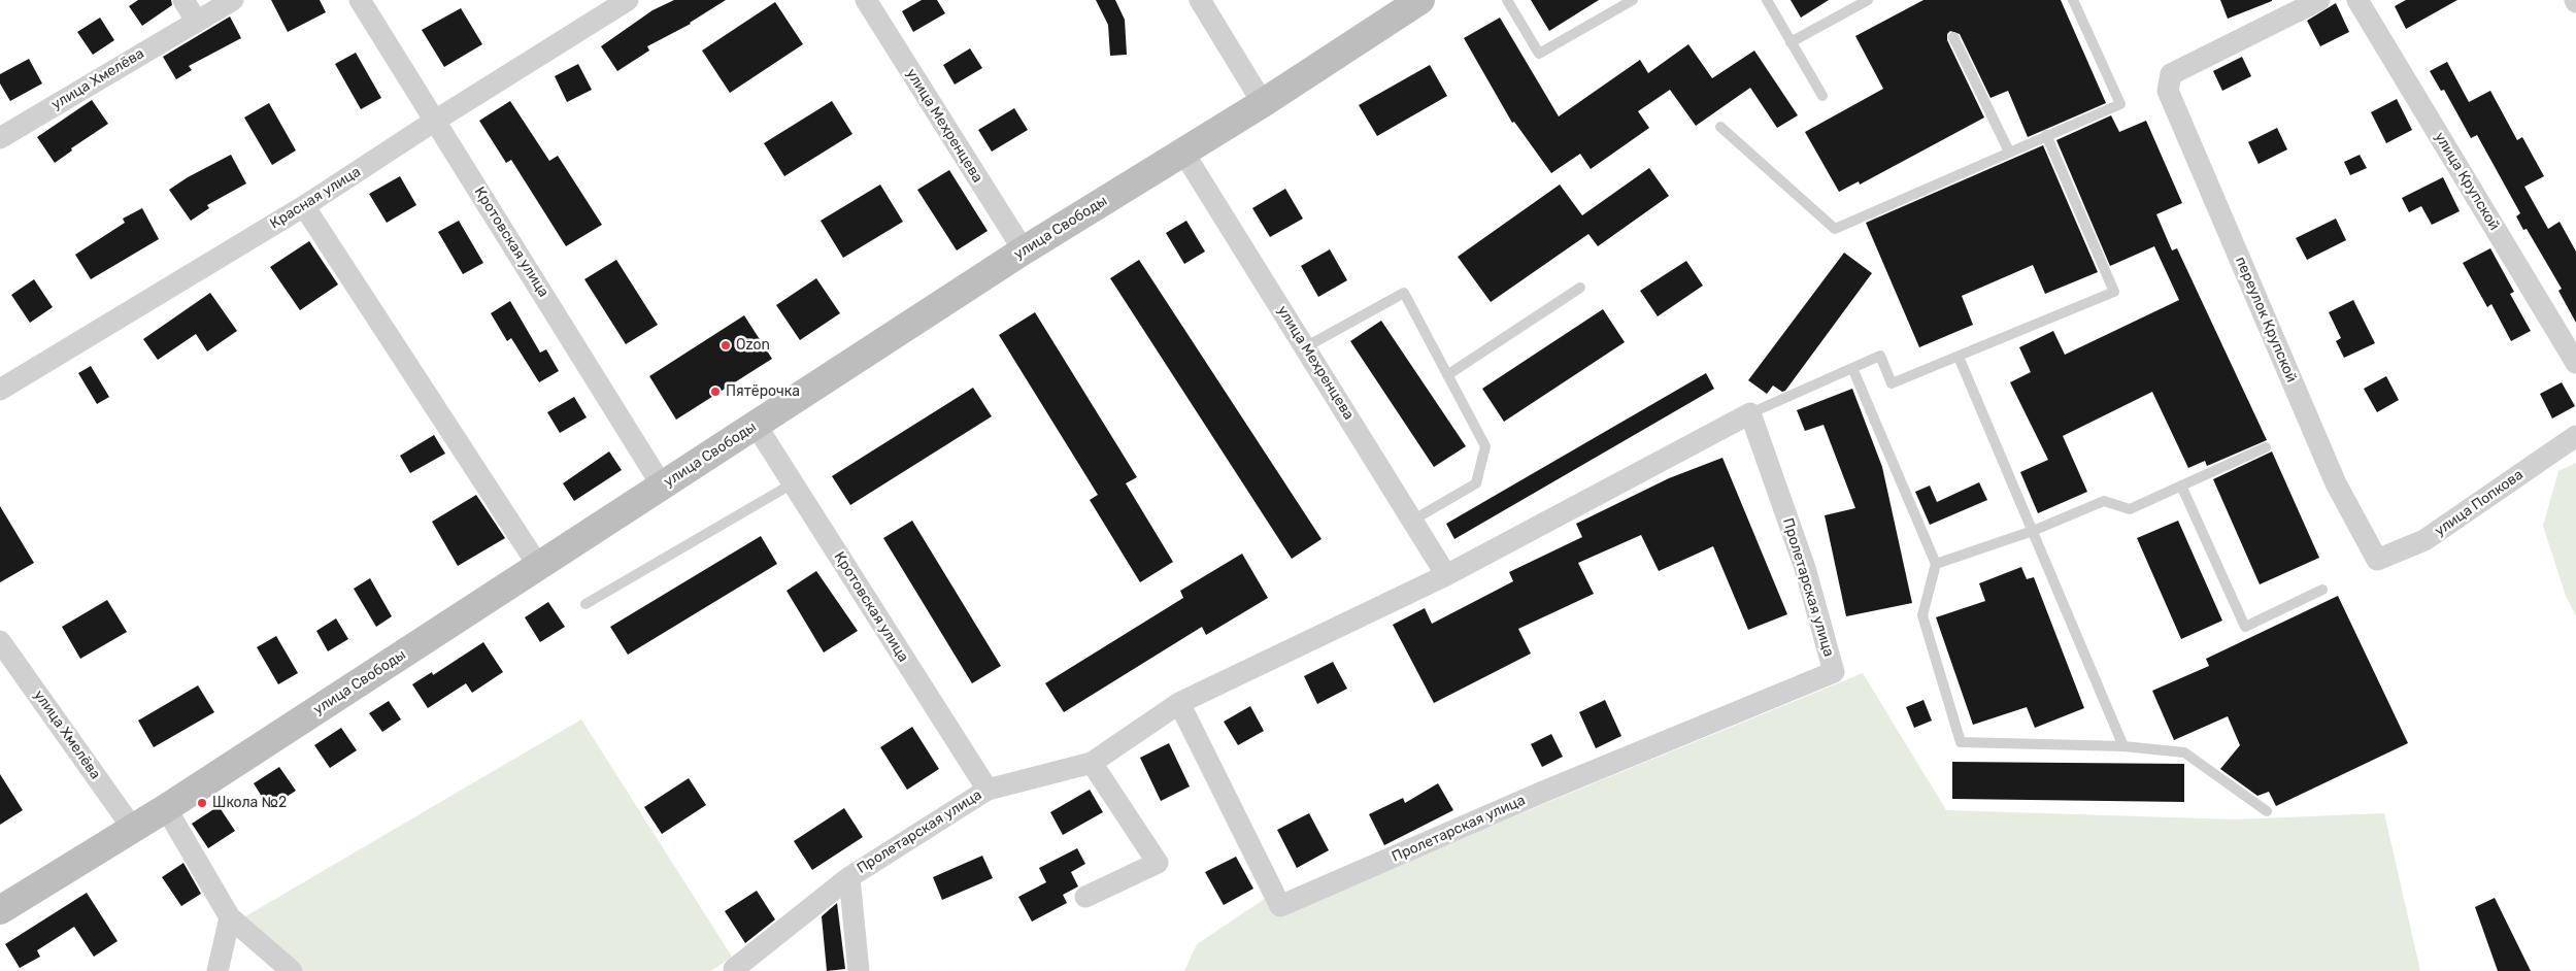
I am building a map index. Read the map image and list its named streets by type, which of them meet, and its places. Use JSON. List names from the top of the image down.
{
  "streets": {
    "main road": ["улица Свободы"],
    "street": [
      "улица Хмелёва",
      "улица Мехренцева",
      "улица Крупской",
      "Красная улица",
      "Кротовская улица",
      "переулок Крупской",
      "улица Попкова",
      "Пролетарская улица"
    ]
  },
  "crossings": [
    ["улица Хмелёва", "улица Свободы"],
    ["улица Мехренцева", "улица Свободы"],
    ["улица Мехренцева", "Пролетарская улица"],
    ["Красная улица", "Кротовская улица"],
    ["улица Свободы", "Кротовская улица"],
    ["Кротовская улица", "Пролетарская улица"],
    ["переулок Крупской", "улица Попкова"]
  ],
  "places": ["Ozon", "Пятёрочка", "Школа №2"]
}
